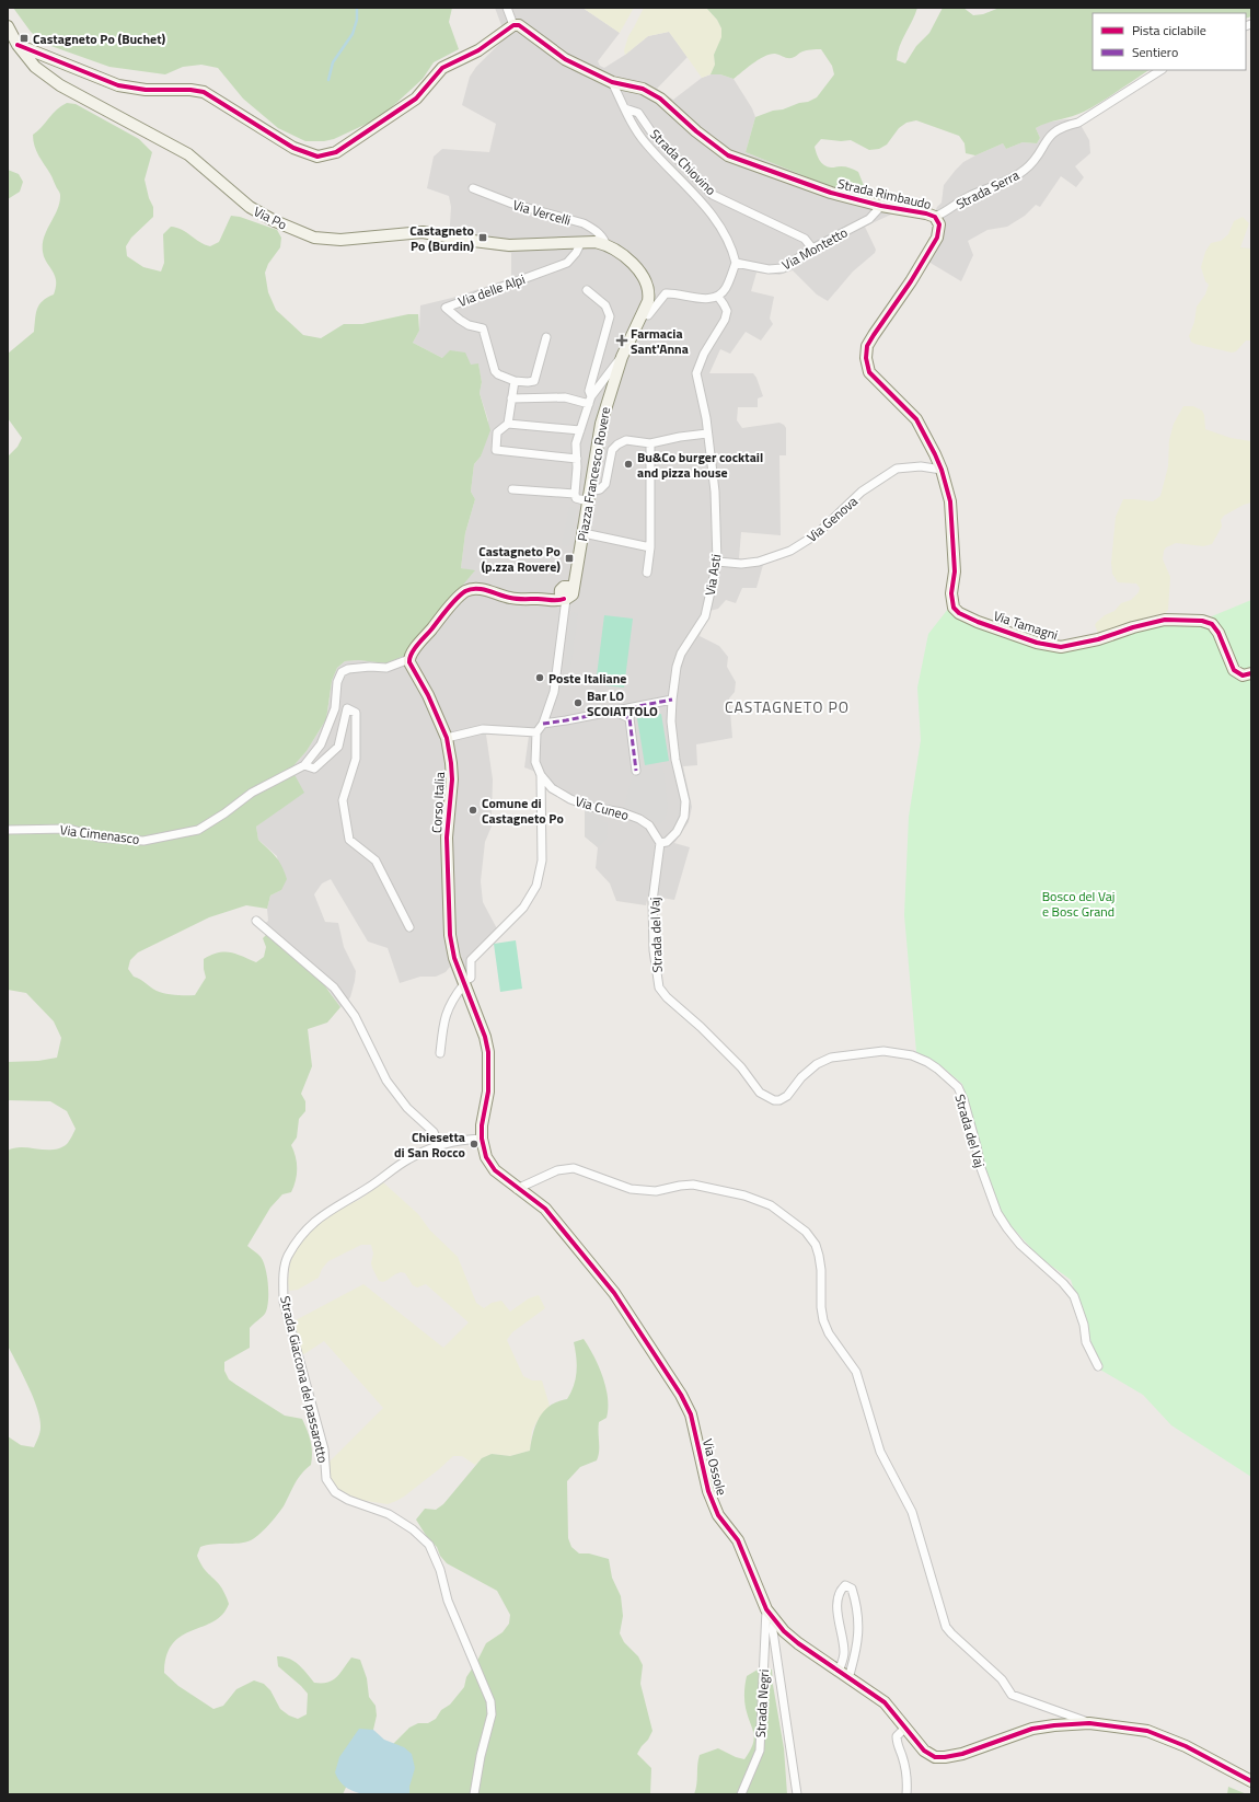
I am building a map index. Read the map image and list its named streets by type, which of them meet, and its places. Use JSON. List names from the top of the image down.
{
  "streets": {
    "street": [
      "Strada Chiovino",
      "Strada Serra",
      "Strada Rimbaudo",
      "Via Vercelli",
      "Via Po",
      "Via Montetto",
      "Via delle Alpi",
      "Piazza Francesco Rovere",
      "Via Genova",
      "Via Asti",
      "Via Tamagni",
      "Corso Italia",
      "Via Cuneo",
      "Via Cimenasco",
      "Strada del Vaj",
      "Strada Giaccona del passarotto",
      "Via Ossole",
      "Strada Negri"
    ]
  },
  "crossings": [
    ["Strada Chiovino", "Strada Rimbaudo"],
    ["Strada Chiovino", "Via Montetto"],
    ["Strada Serra", "Strada Rimbaudo"],
    ["Strada Rimbaudo", "Via Montetto"],
    ["Strada Rimbaudo", "Via Genova"],
    ["Strada Rimbaudo", "Via Tamagni"],
    ["Via Vercelli", "Via Po"],
    ["Via Vercelli", "Piazza Francesco Rovere"],
    ["Via Po", "Via delle Alpi"],
    ["Via Po", "Piazza Francesco Rovere"],
    ["Via Genova", "Via Asti"],
    ["Via Genova", "Via Tamagni"],
    ["Via Asti", "Via Cuneo"],
    ["Via Asti", "Strada del Vaj"],
    ["Corso Italia", "Via Cimenasco"],
    ["Corso Italia", "Strada Giaccona del passarotto"],
    ["Corso Italia", "Via Ossole"],
    ["Via Cuneo", "Strada del Vaj"],
    ["Strada Giaccona del passarotto", "Via Ossole"],
    ["Via Ossole", "Strada Negri"]
  ],
  "districts": ["CASTAGNETO PO"],
  "parks": ["Bosco del Vaj e Bosc Grand"],
  "places": {
    "transit": ["Castagneto Po (Buchet)", "Castagneto Po (Burdin)", "Castagneto Po (p.zza Rovere)"],
    "health": ["Farmacia Sant'Anna"],
    "other": [
      "Bu&Co burger cocktail and pizza house",
      "Poste Italiane",
      "Bar LO SCOIATTOLO",
      "Comune di Castagneto Po",
      "Chiesetta di San Rocco"
    ]
  },
  "legend": ["Pista ciclabile", "Sentiero"]
}
